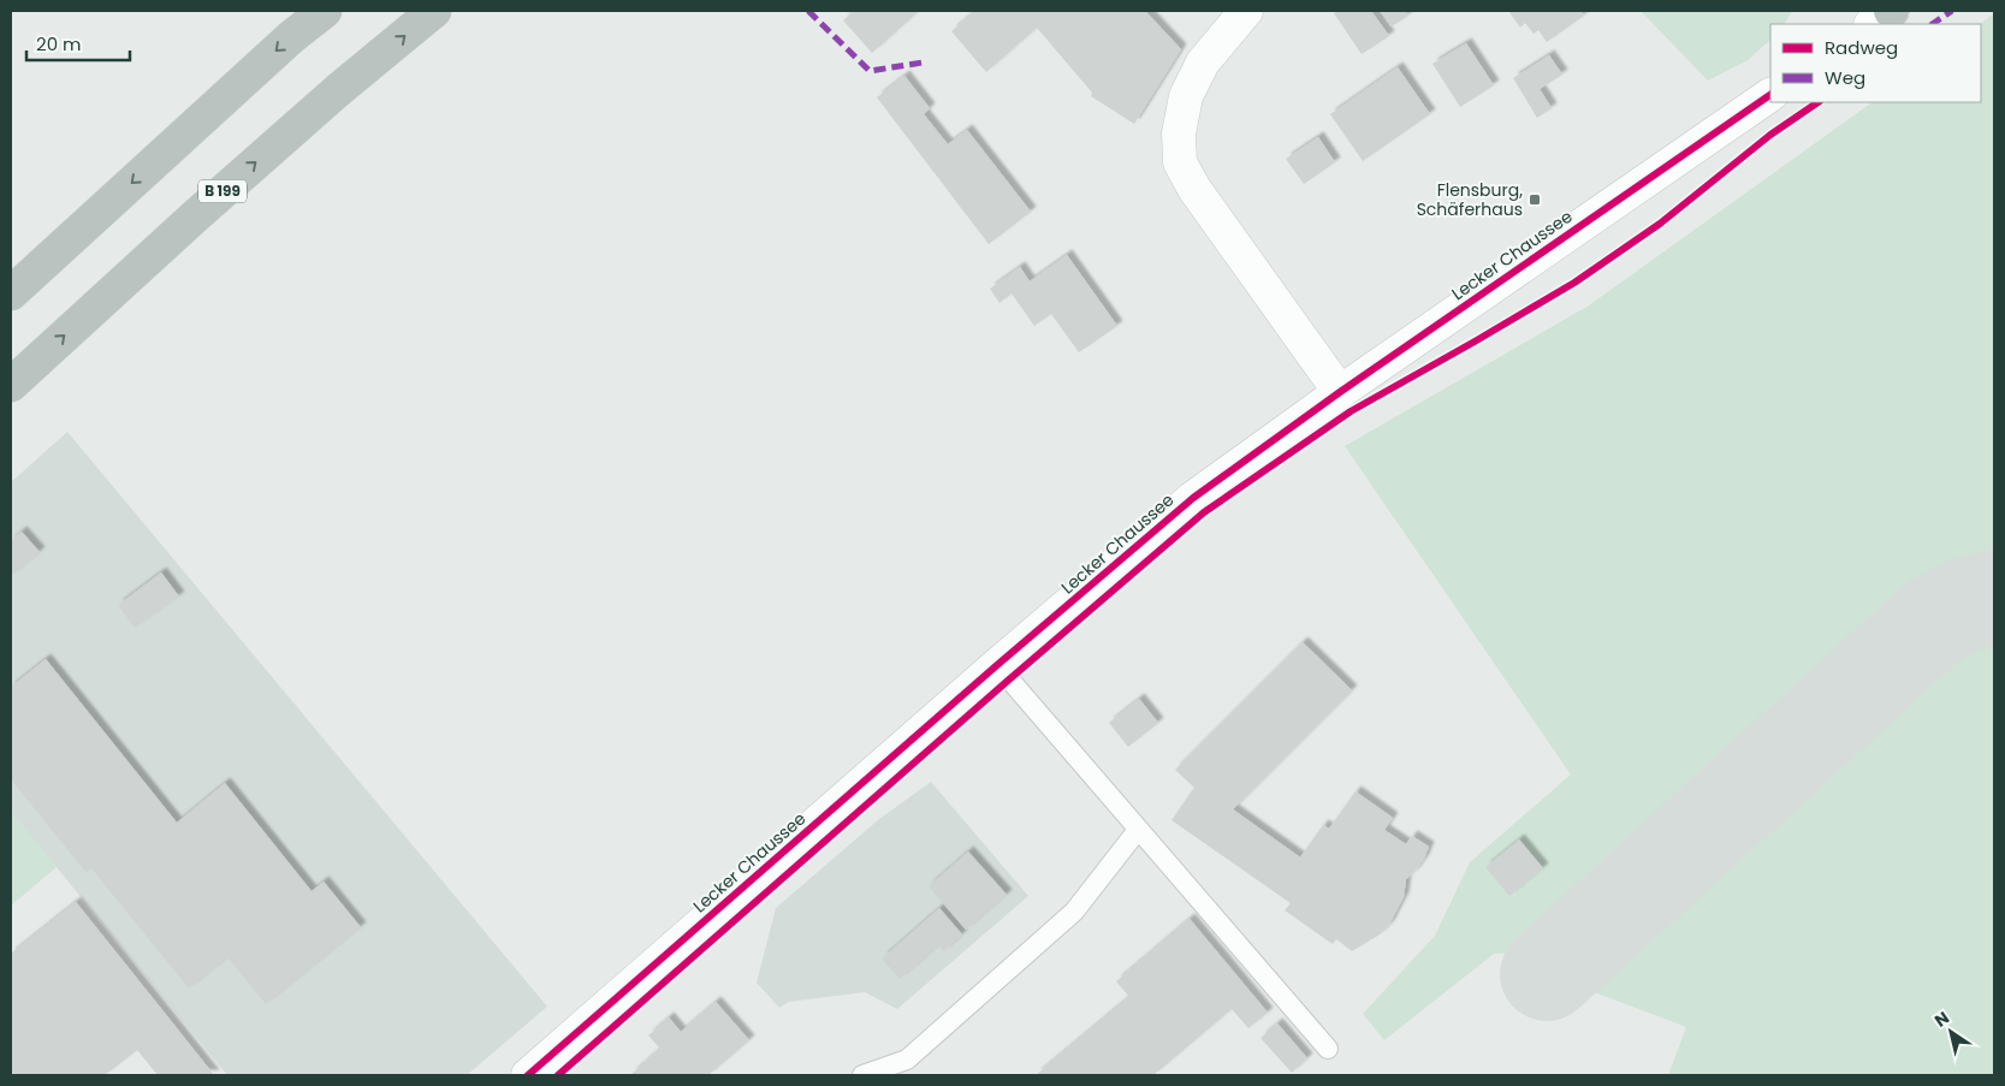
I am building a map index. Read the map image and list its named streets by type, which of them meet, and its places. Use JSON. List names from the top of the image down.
{
  "streets": {
    "highway": ["B 199"],
    "street": ["Lecker Chaussee"]
  },
  "places": {
    "transit": ["Flensburg, Schäferhaus"]
  },
  "legend": ["Radweg", "Weg"],
  "scale_bar": "20 m",
  "north": "top left"
}
